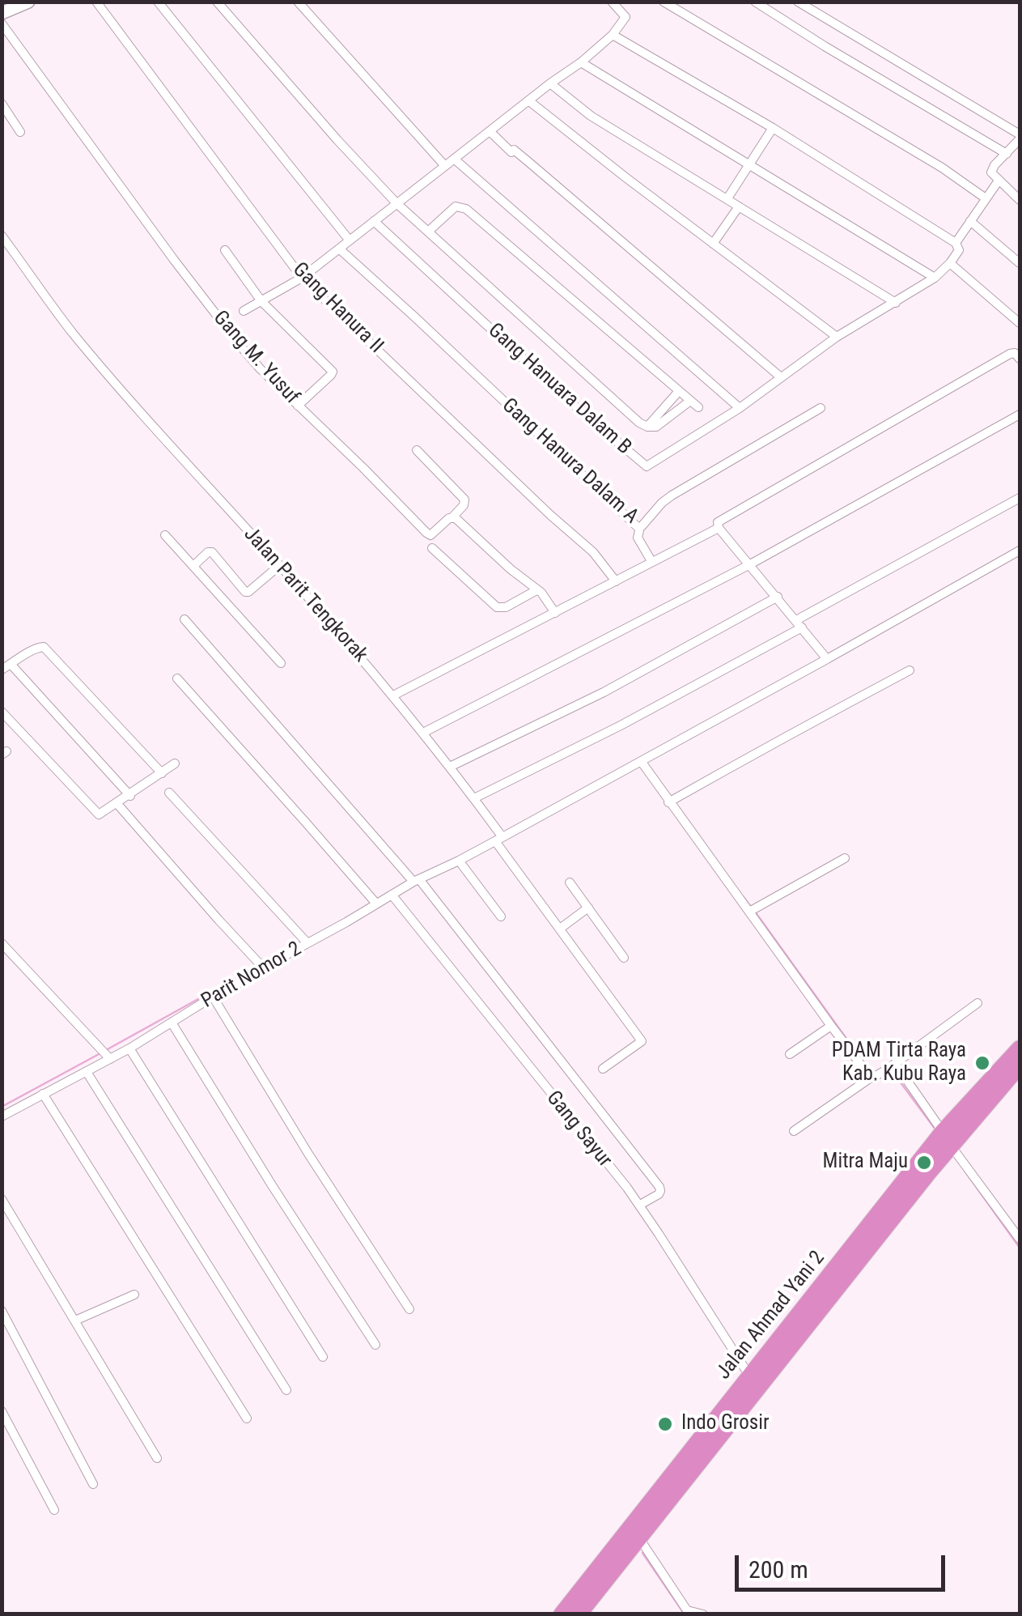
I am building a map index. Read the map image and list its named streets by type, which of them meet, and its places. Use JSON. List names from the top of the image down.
{
  "streets": {
    "highway": ["Jalan Ahmad Yani 2"],
    "street": [
      "Gang Hanura II",
      "Gang M. Yusuf",
      "Gang Hanuara Dalam B",
      "Gang Hanura Dalam A",
      "Jalan Parit Tengkorak",
      "Parit Nomor 2",
      "Gang Sayur"
    ]
  },
  "crossings": [
    ["Jalan Parit Tengkorak", "Parit Nomor 2"],
    ["Parit Nomor 2", "Gang Sayur"],
    ["Gang Sayur", "Jalan Ahmad Yani 2"]
  ],
  "places": ["PDAM Tirta Raya Kab. Kubu Raya", "Mitra Maju", "Indo Grosir"],
  "scale_bar": "200 m"
}
